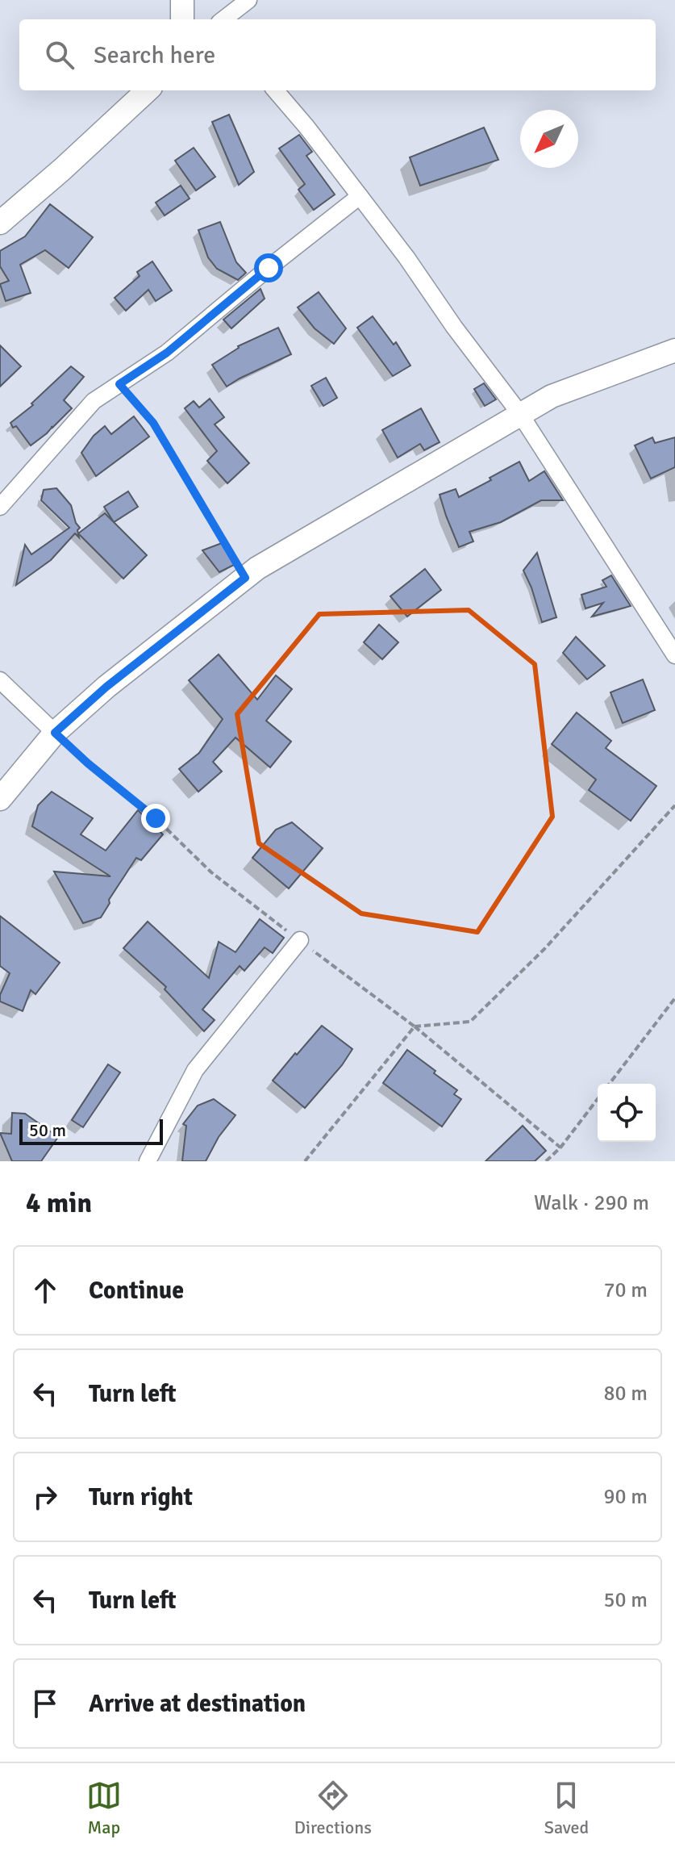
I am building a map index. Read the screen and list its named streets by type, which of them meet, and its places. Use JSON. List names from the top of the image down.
{
  "scale_bar": "50 m",
  "north": "bottom left",
  "page": {
    "search": "Search here",
    "scale": "50 m",
    "heading": ["4 min", "Walk · 290 m"],
    "list": [
      ["Continue", "70 m"],
      ["Turn left", "80 m"],
      ["Turn right", "90 m"],
      ["Turn left", "50 m"],
      "Arrive at destination"
    ],
    "nav": ["Map", "Directions", "Saved"]
  }
}
